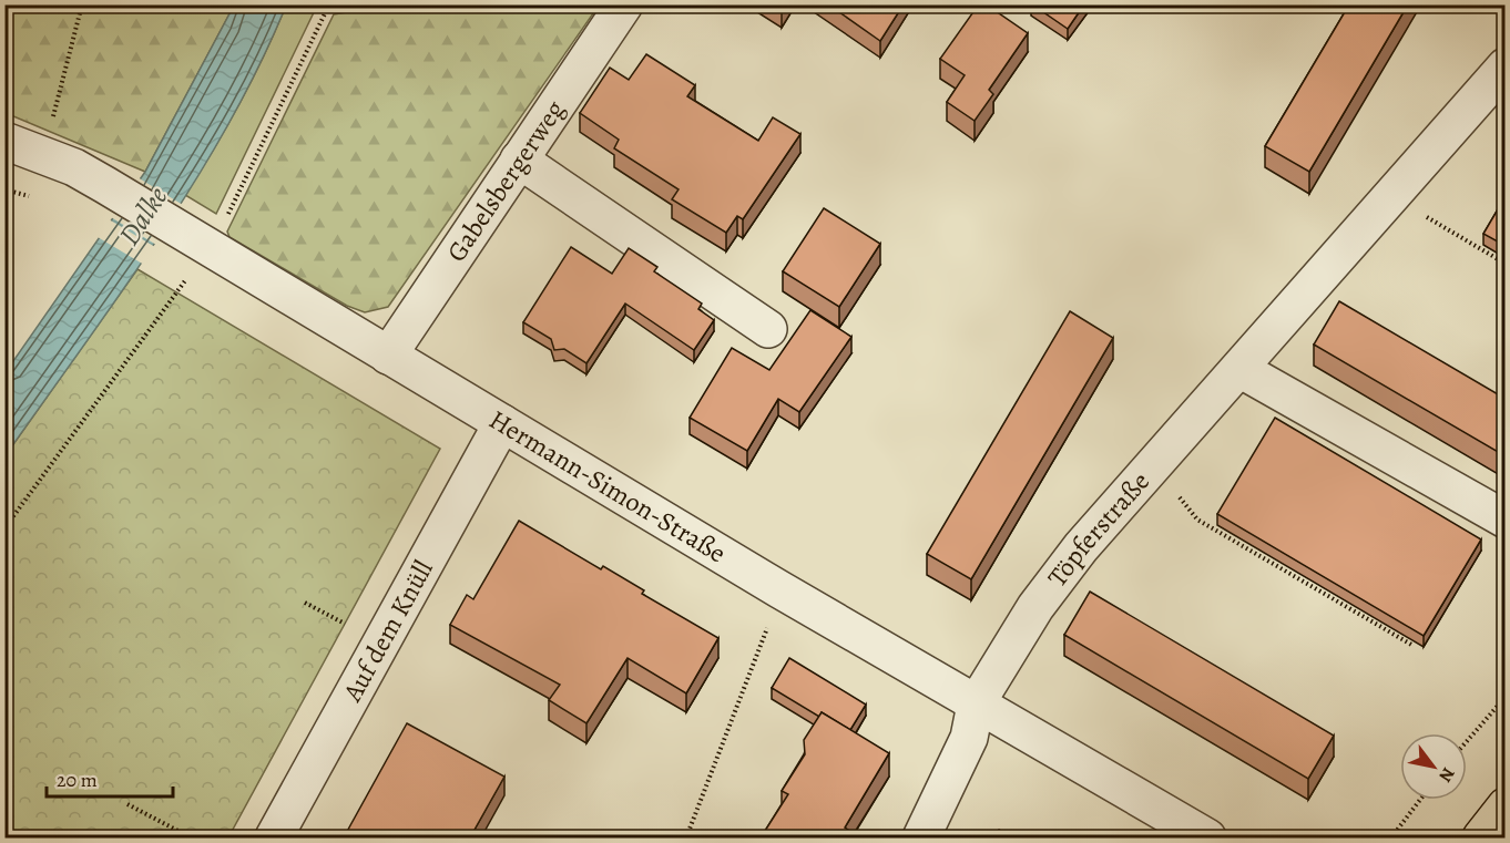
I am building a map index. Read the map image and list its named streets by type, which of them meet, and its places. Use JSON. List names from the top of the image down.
{
  "streets": {
    "street": [
      "Gabelsbergerweg",
      "Hermann-Simon-Straße",
      "Töpferstraße",
      "Auf dem Knüll"
    ]
  },
  "crossings": [
    ["Gabelsbergerweg", "Hermann-Simon-Straße"],
    ["Hermann-Simon-Straße", "Töpferstraße"],
    ["Hermann-Simon-Straße", "Auf dem Knüll"]
  ],
  "water": ["Dalke"],
  "scale_bar": "20 m",
  "north": "bottom right"
}
